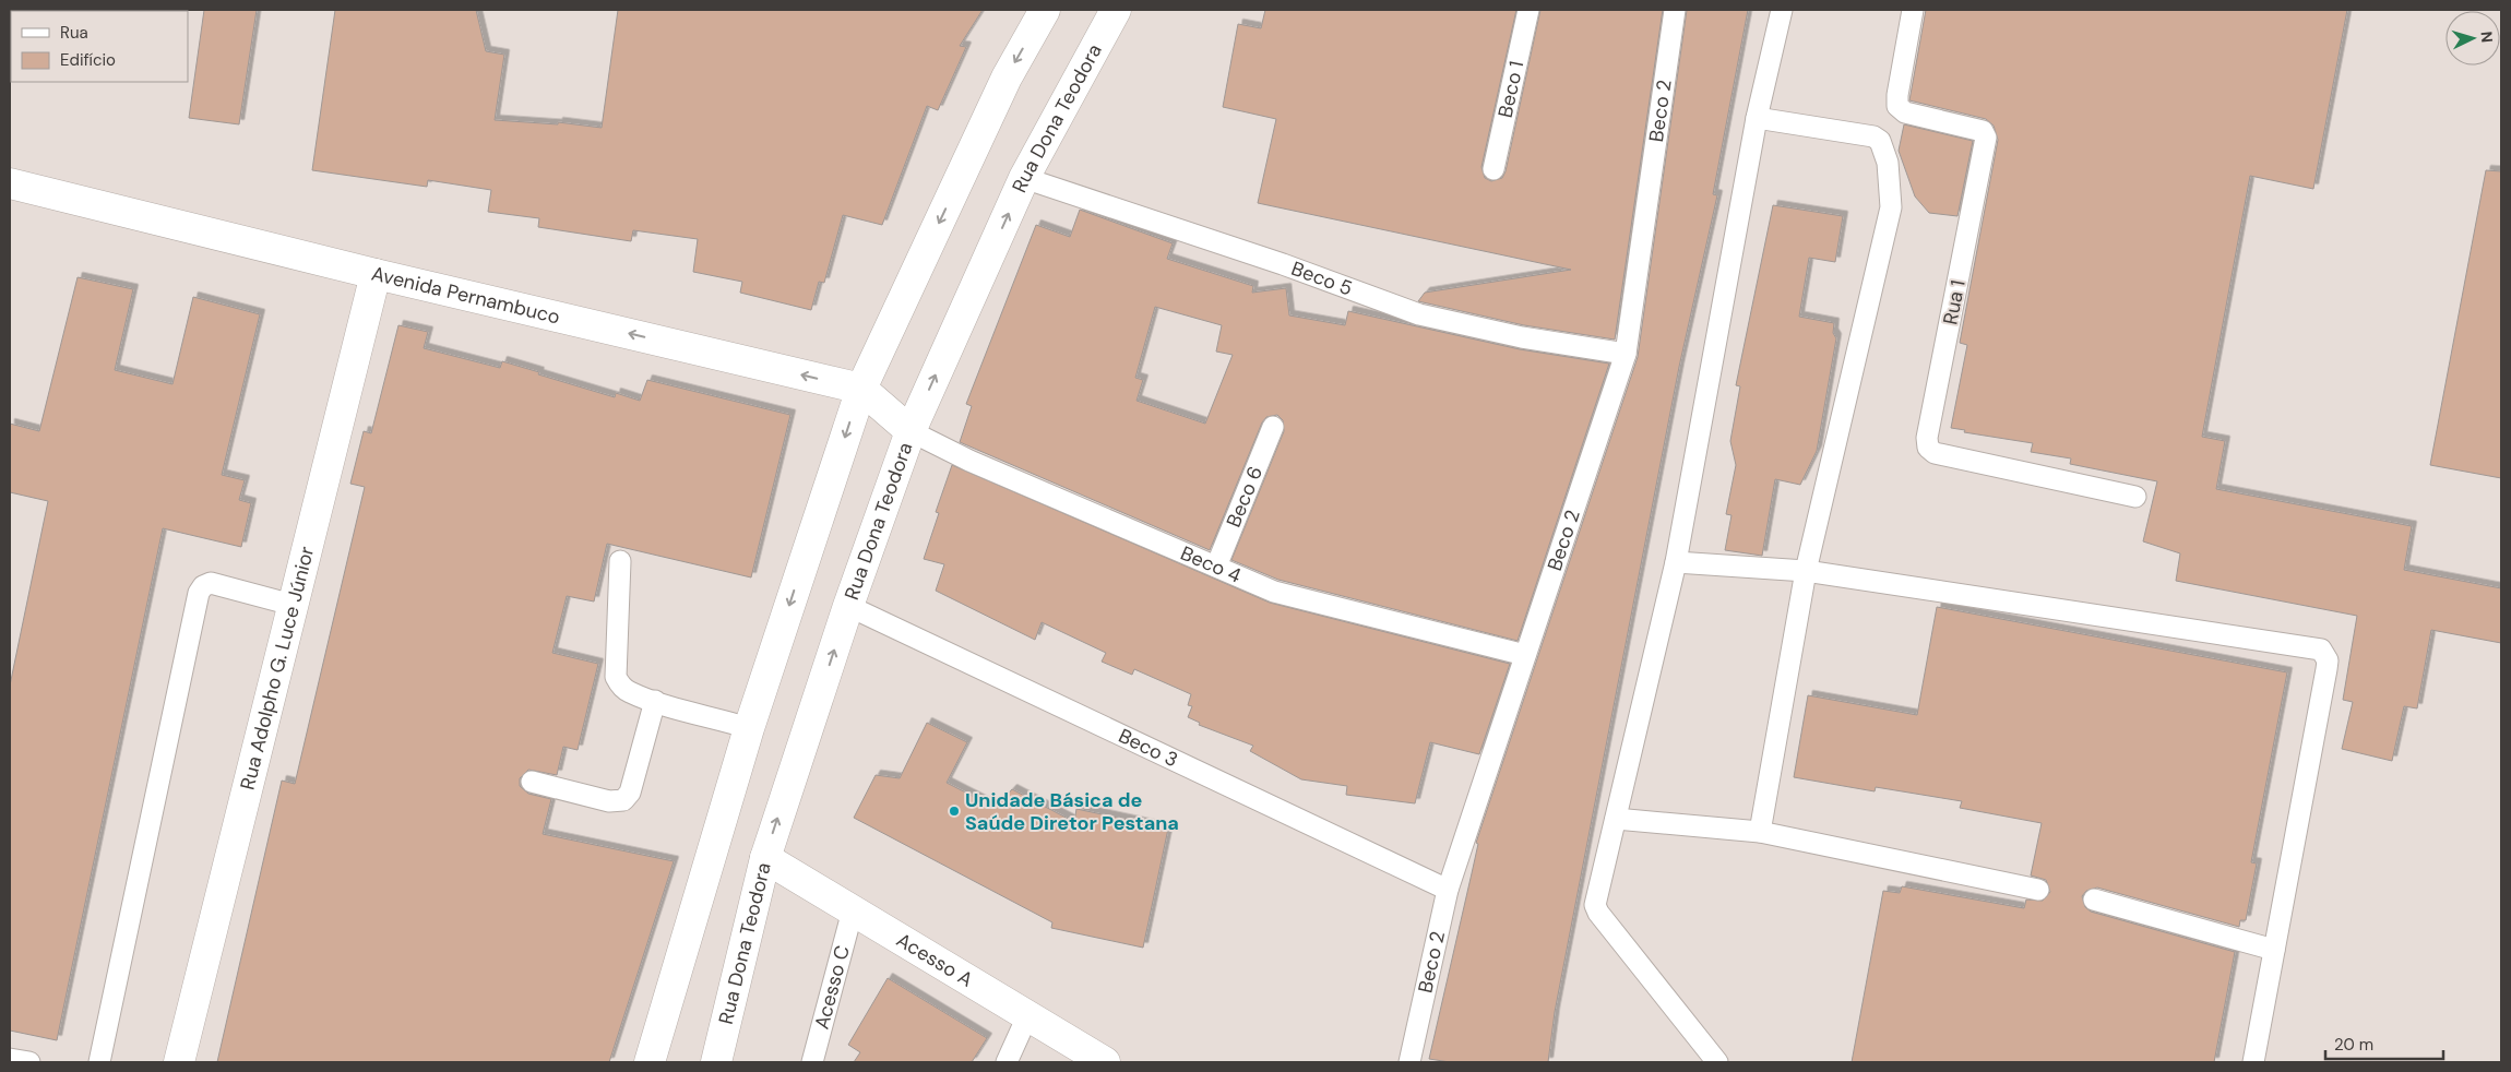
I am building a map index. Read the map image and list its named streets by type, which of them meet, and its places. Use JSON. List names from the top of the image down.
{
  "streets": {
    "main road": [
      "Rua Dona Teodora",
      "Avenida Pernambuco",
      "Rua Adolpho G. Luce Júnior",
      "Acesso A"
    ],
    "lane": [
      "Beco 1",
      "Beco 2",
      "Beco 5",
      "Rua 1",
      "Beco 6",
      "Beco 4",
      "Beco 3",
      "Acesso C"
    ]
  },
  "crossings": [
    ["Beco 2", "Beco 5"],
    ["Beco 2", "Beco 4"],
    ["Beco 2", "Beco 3"],
    ["Rua Dona Teodora", "Beco 5"],
    ["Rua Dona Teodora", "Avenida Pernambuco"],
    ["Rua Dona Teodora", "Beco 4"],
    ["Rua Dona Teodora", "Beco 3"],
    ["Rua Dona Teodora", "Acesso A"],
    ["Avenida Pernambuco", "Beco 4"],
    ["Avenida Pernambuco", "Rua Adolpho G. Luce Júnior"],
    ["Beco 6", "Beco 4"],
    ["Acesso A", "Acesso C"]
  ],
  "one_way": ["Avenida Pernambuco"],
  "places": ["Unidade Básica de Saúde Diretor Pestana"],
  "legend": ["Rua", "Edifício"],
  "scale_bar": "20 m",
  "north": "right"
}
